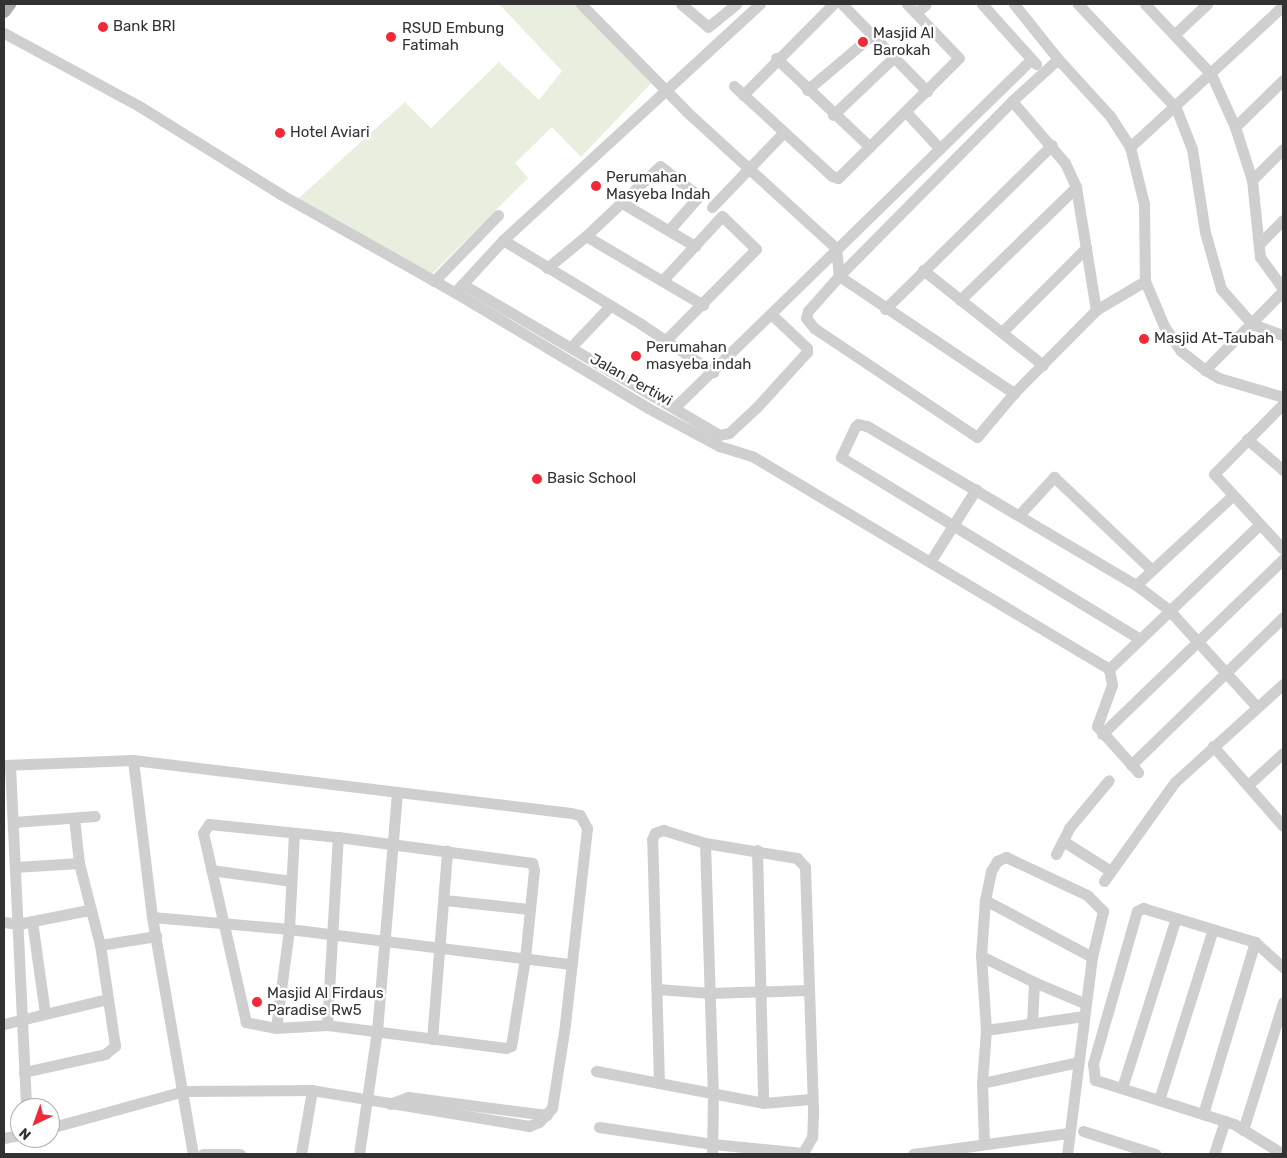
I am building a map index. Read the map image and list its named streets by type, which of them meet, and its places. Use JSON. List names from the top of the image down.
{
  "streets": {
    "street": ["Jalan Pertiwi"]
  },
  "places": [
    "Bank BRI",
    "RSUD Embung Fatimah",
    "Masjid Al Barokah",
    "Hotel Aviari",
    "Perumahan Masyeba Indah",
    "Masjid At-Taubah",
    "Perumahan masyeba indah",
    "Basic School",
    "Masjid Al Firdaus Paradise Rw5"
  ],
  "north": "bottom left"
}
